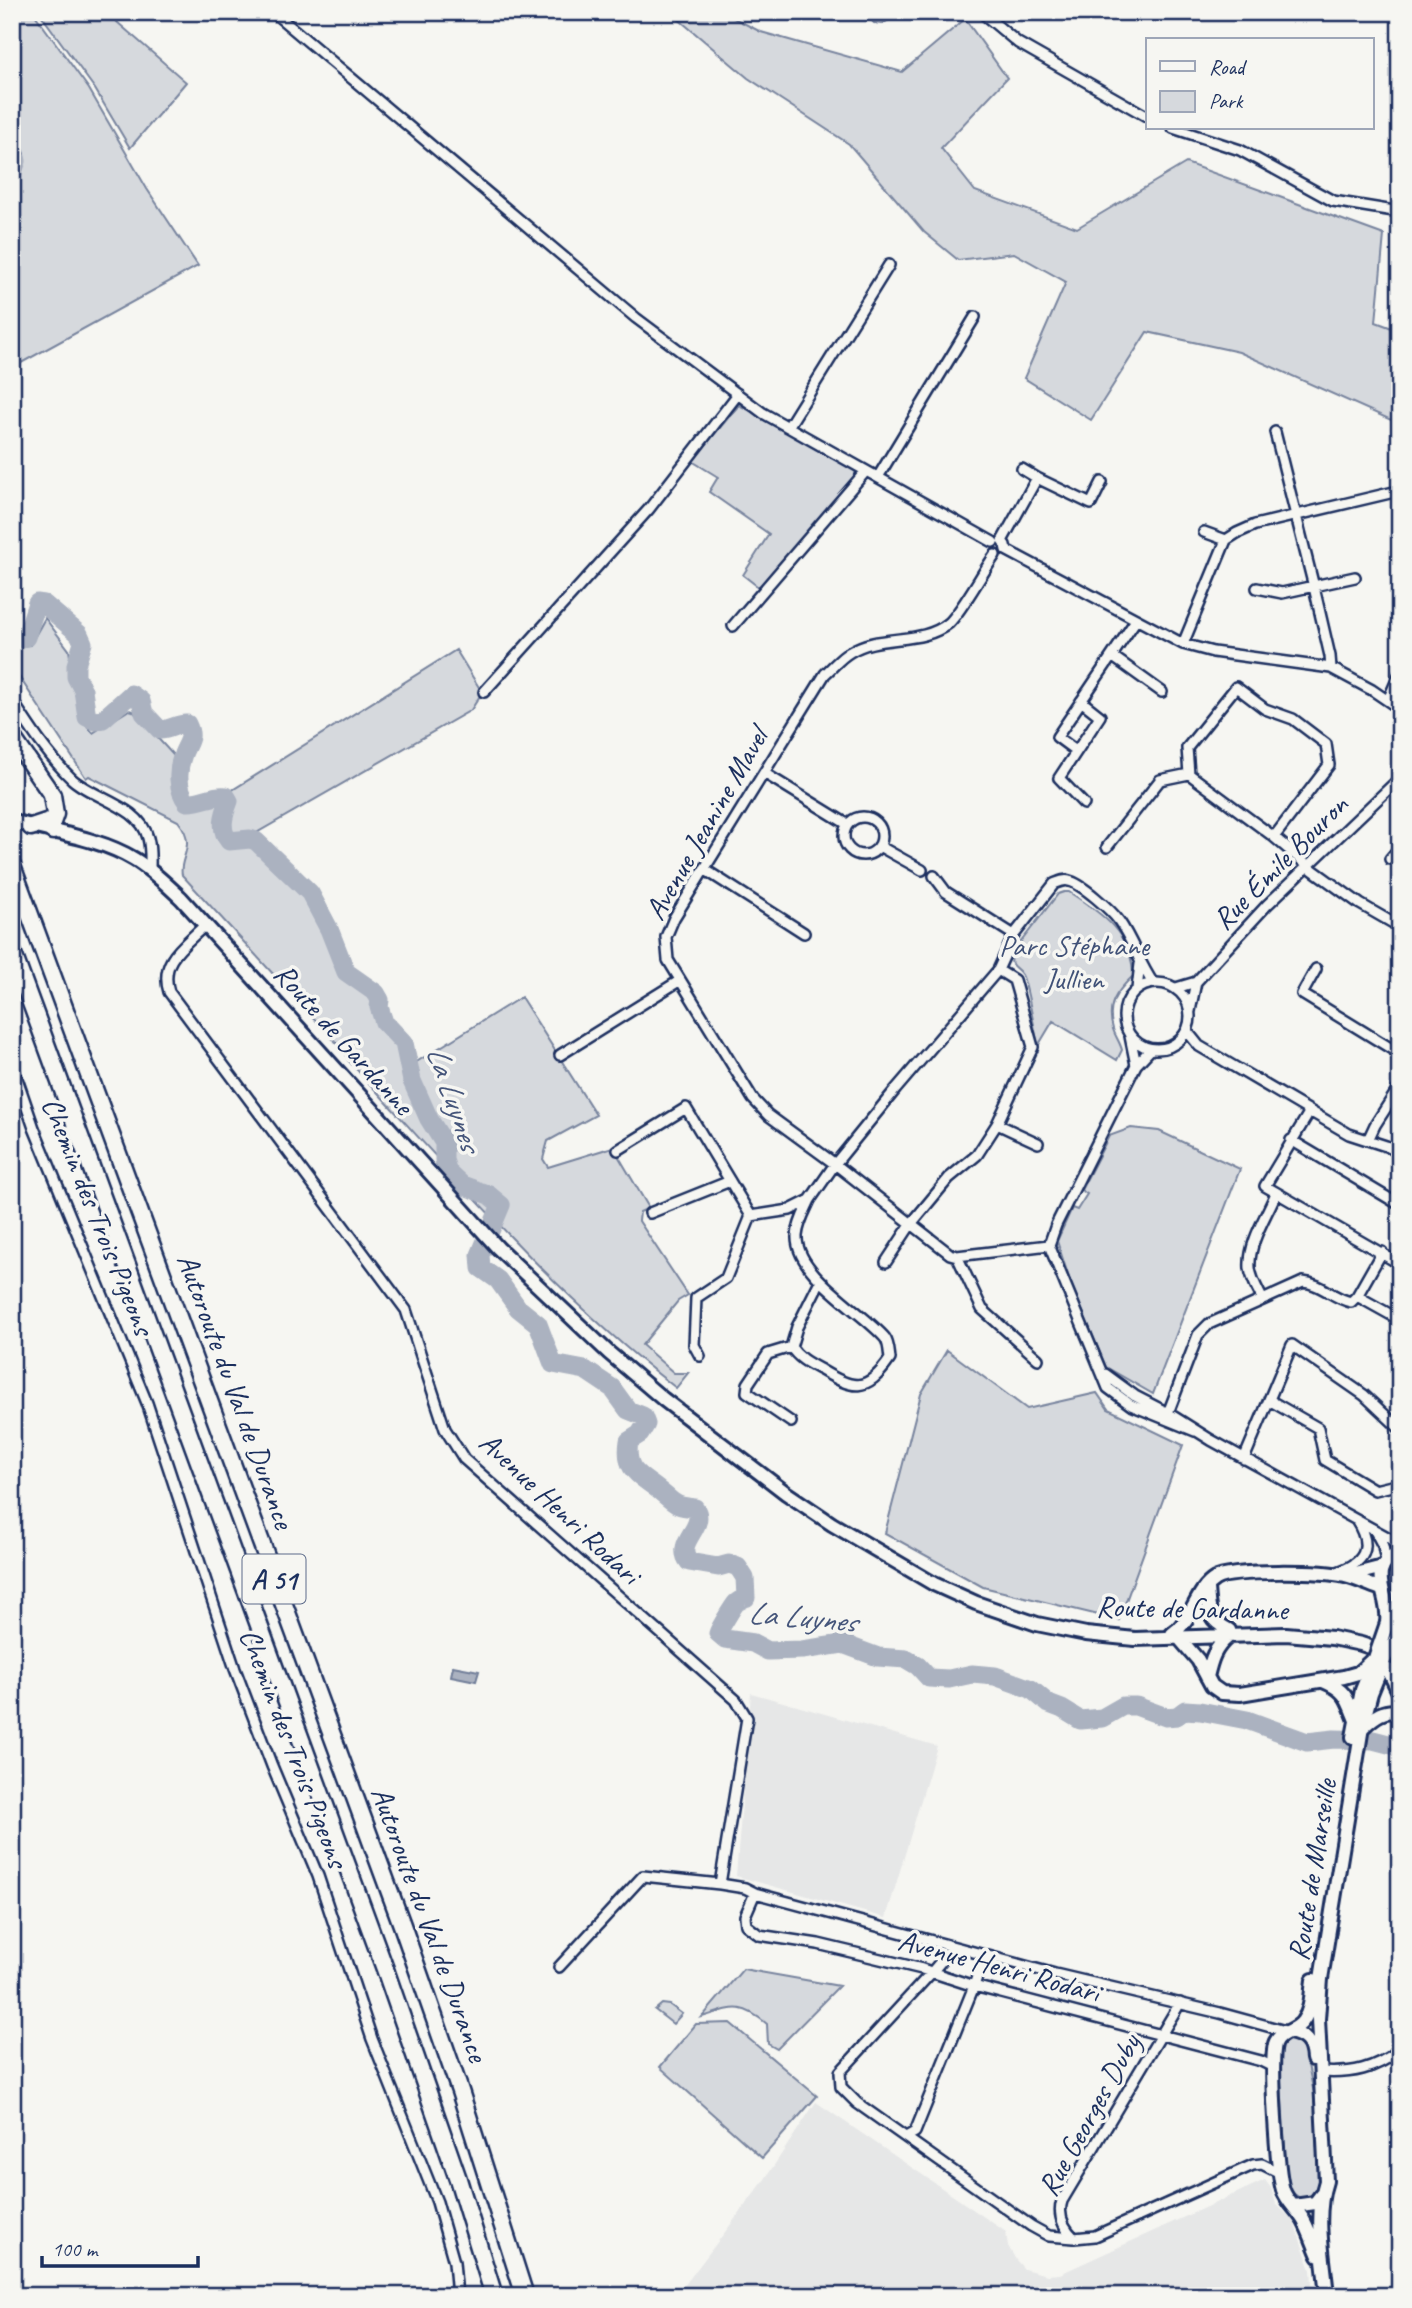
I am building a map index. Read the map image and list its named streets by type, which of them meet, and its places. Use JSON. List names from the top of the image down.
{
  "streets": {
    "highway": ["Autoroute du Val de Durance", "A 51"],
    "main road": ["Route de Gardanne", "Route de Marseille"],
    "street": [
      "Avenue Jeanine Mavel",
      "Rue Émile Bouron",
      "Chemin des Trois Pigeons",
      "Avenue Henri Rodari",
      "Rue Georges Duby"
    ]
  },
  "crossings": [
    ["Route de Gardanne", "Avenue Henri Rodari"],
    ["Avenue Henri Rodari", "Route de Marseille"],
    ["Avenue Henri Rodari", "Rue Georges Duby"],
    ["Route de Marseille", "Rue Georges Duby"]
  ],
  "water": ["La Luynes"],
  "parks": ["Parc Stéphane Jullien"],
  "legend": ["Road", "Park"],
  "scale_bar": "100 m"
}
